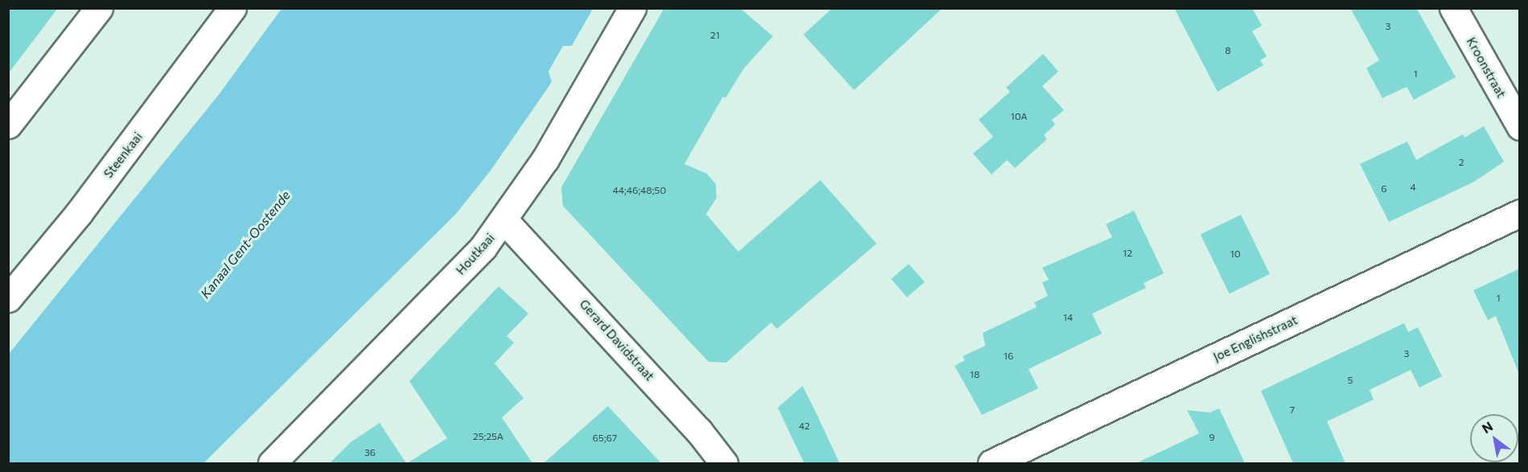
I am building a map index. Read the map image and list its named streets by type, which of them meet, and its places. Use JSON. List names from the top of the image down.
{
  "streets": {
    "street": [
      "Kroonstraat",
      "Steenkaai",
      "Houtkaai",
      "Joe Englishstraat",
      "Gerard Davidstraat"
    ]
  },
  "crossings": [
    ["Houtkaai", "Gerard Davidstraat"]
  ],
  "water": ["Kanaal Gent-Oostende"],
  "house_numbers": [
    "3",
    "21",
    "8",
    "1",
    "10A",
    "2",
    "4",
    "6",
    "44;46;48;50",
    "12",
    "10",
    "1",
    "14",
    "3",
    "16",
    "18",
    "5",
    "7",
    "42",
    "25;25A",
    "9",
    "65;67",
    "36"
  ],
  "north": "top left"
}
